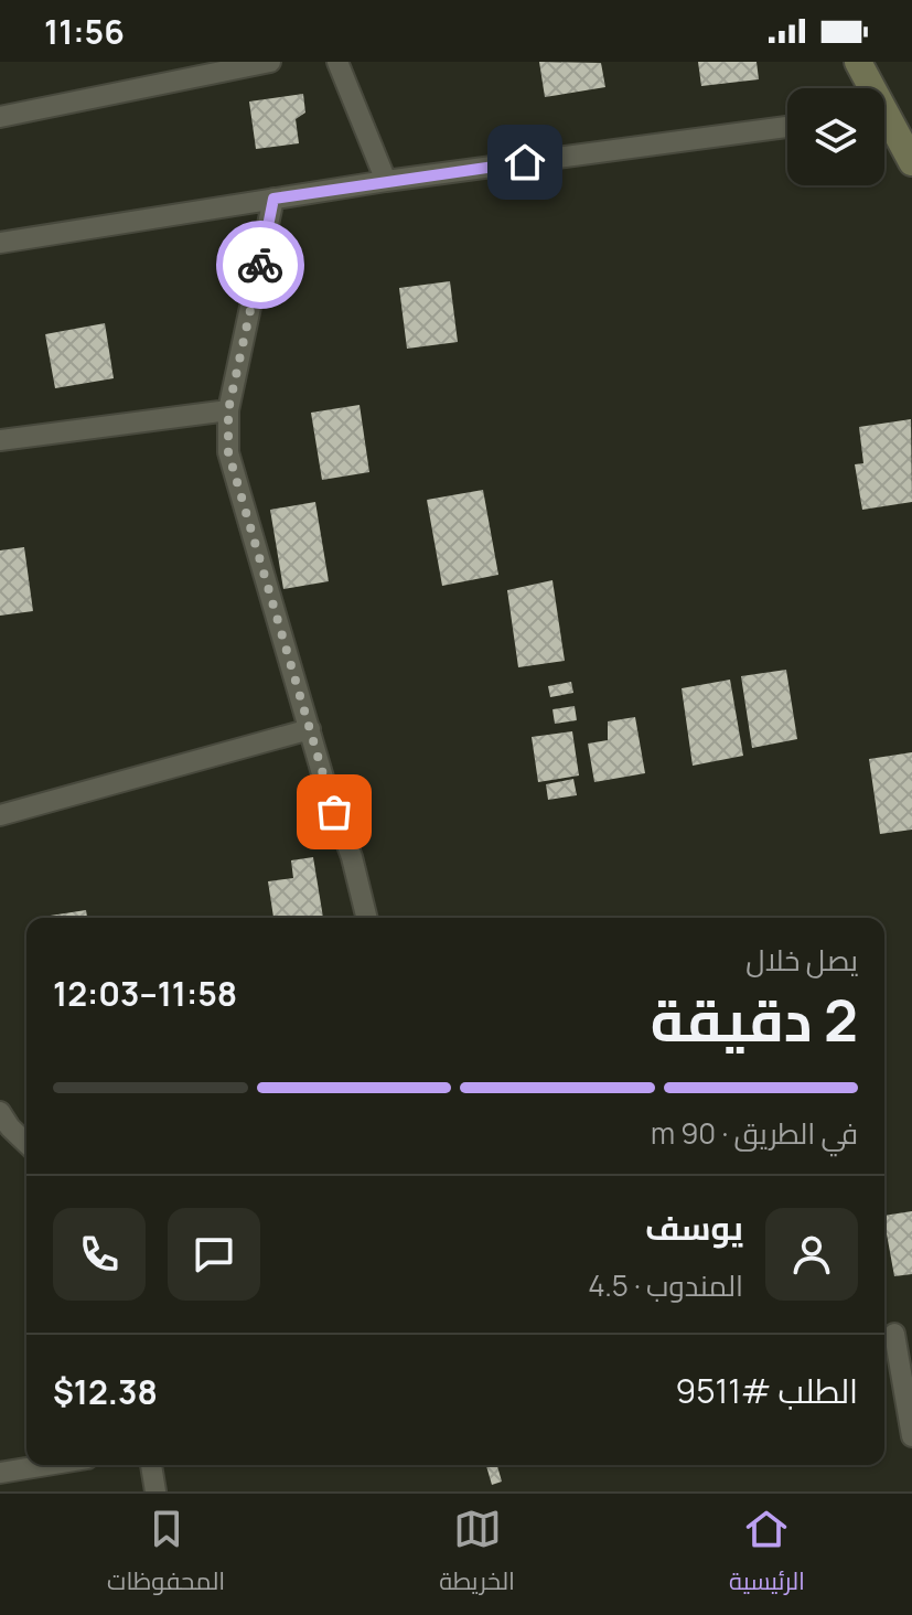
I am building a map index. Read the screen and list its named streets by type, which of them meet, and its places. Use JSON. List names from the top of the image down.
{
  "page": {
    "status": "11:56",
    "heading": ["2 دقيقة", "يصل خلال", "11:58–12:03"],
    "panel": [
      "يوسف",
      "المندوب · 4.5",
      "الطلب #9511",
      "$12.38"
    ],
    "bar": "في الطريق · 90 m",
    "tabs": ["الرئيسية", "الخريطة", "المحفوظات"]
  }
}
